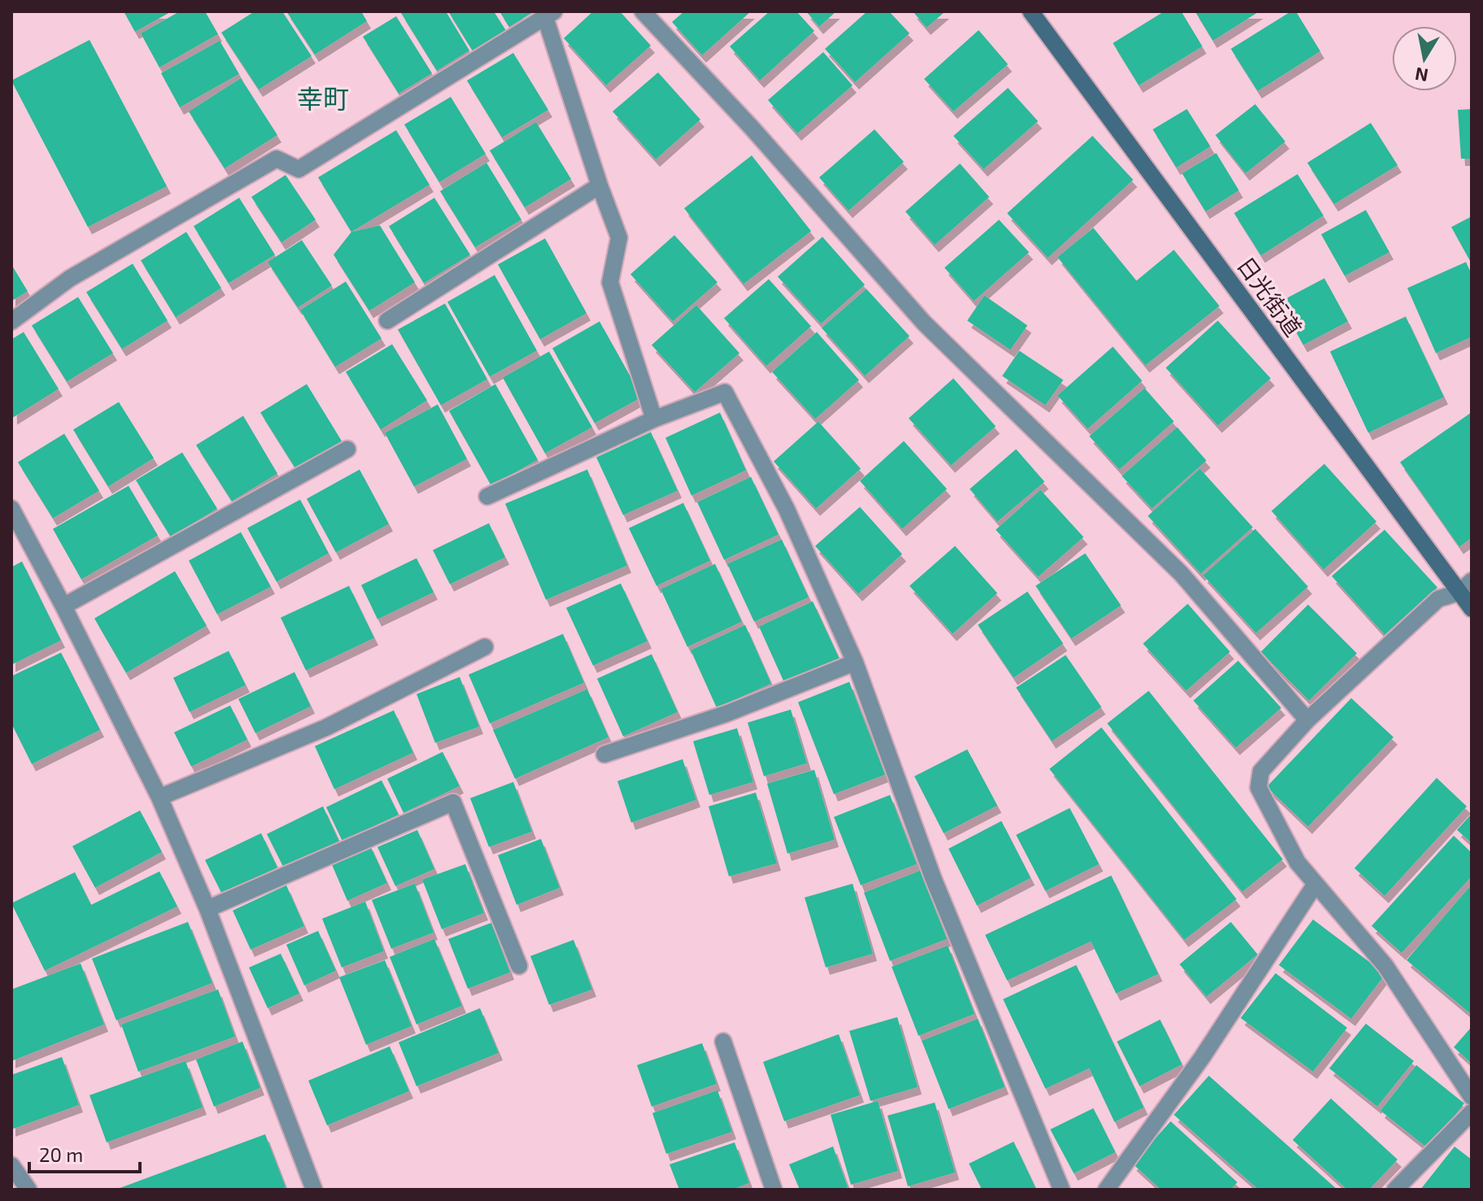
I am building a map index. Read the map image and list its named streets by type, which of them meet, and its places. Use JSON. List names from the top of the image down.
{
  "streets": {
    "main road": ["日光街道"]
  },
  "districts": ["幸町"],
  "scale_bar": "20 m",
  "north": "bottom"
}
